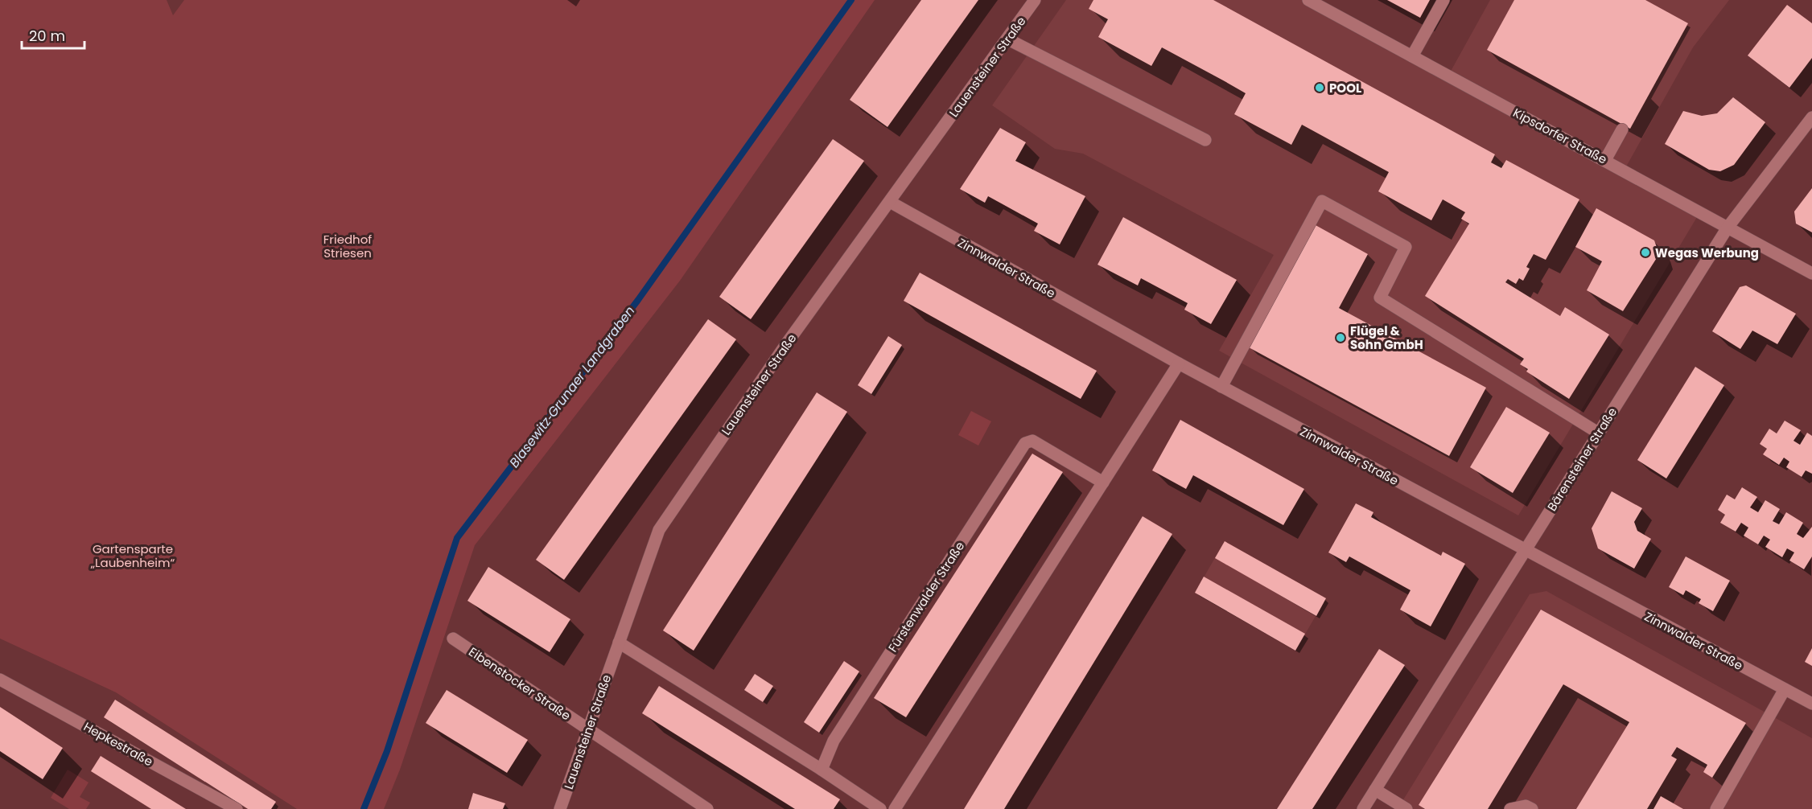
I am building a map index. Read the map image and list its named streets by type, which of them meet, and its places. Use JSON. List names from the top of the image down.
{
  "streets": {
    "street": [
      "Lauensteiner Straße",
      "Kipsdorfer Straße",
      "Zinnwalder Straße",
      "Bärensteiner Straße",
      "Fürstenwalder Straße",
      "Eibenstocker Straße",
      "Hepkestraße"
    ]
  },
  "crossings": [
    ["Lauensteiner Straße", "Zinnwalder Straße"],
    ["Lauensteiner Straße", "Eibenstocker Straße"],
    ["Kipsdorfer Straße", "Bärensteiner Straße"],
    ["Zinnwalder Straße", "Bärensteiner Straße"]
  ],
  "water": ["Blasewitz‐Grunaer Landgraben"],
  "parks": ["Friedhof Striesen", "Gartensparte „Laubenheim“"],
  "places": ["POOL", "Wegas Werbung", "Flügel & Sohn GmbH"],
  "scale_bar": "20 m"
}
